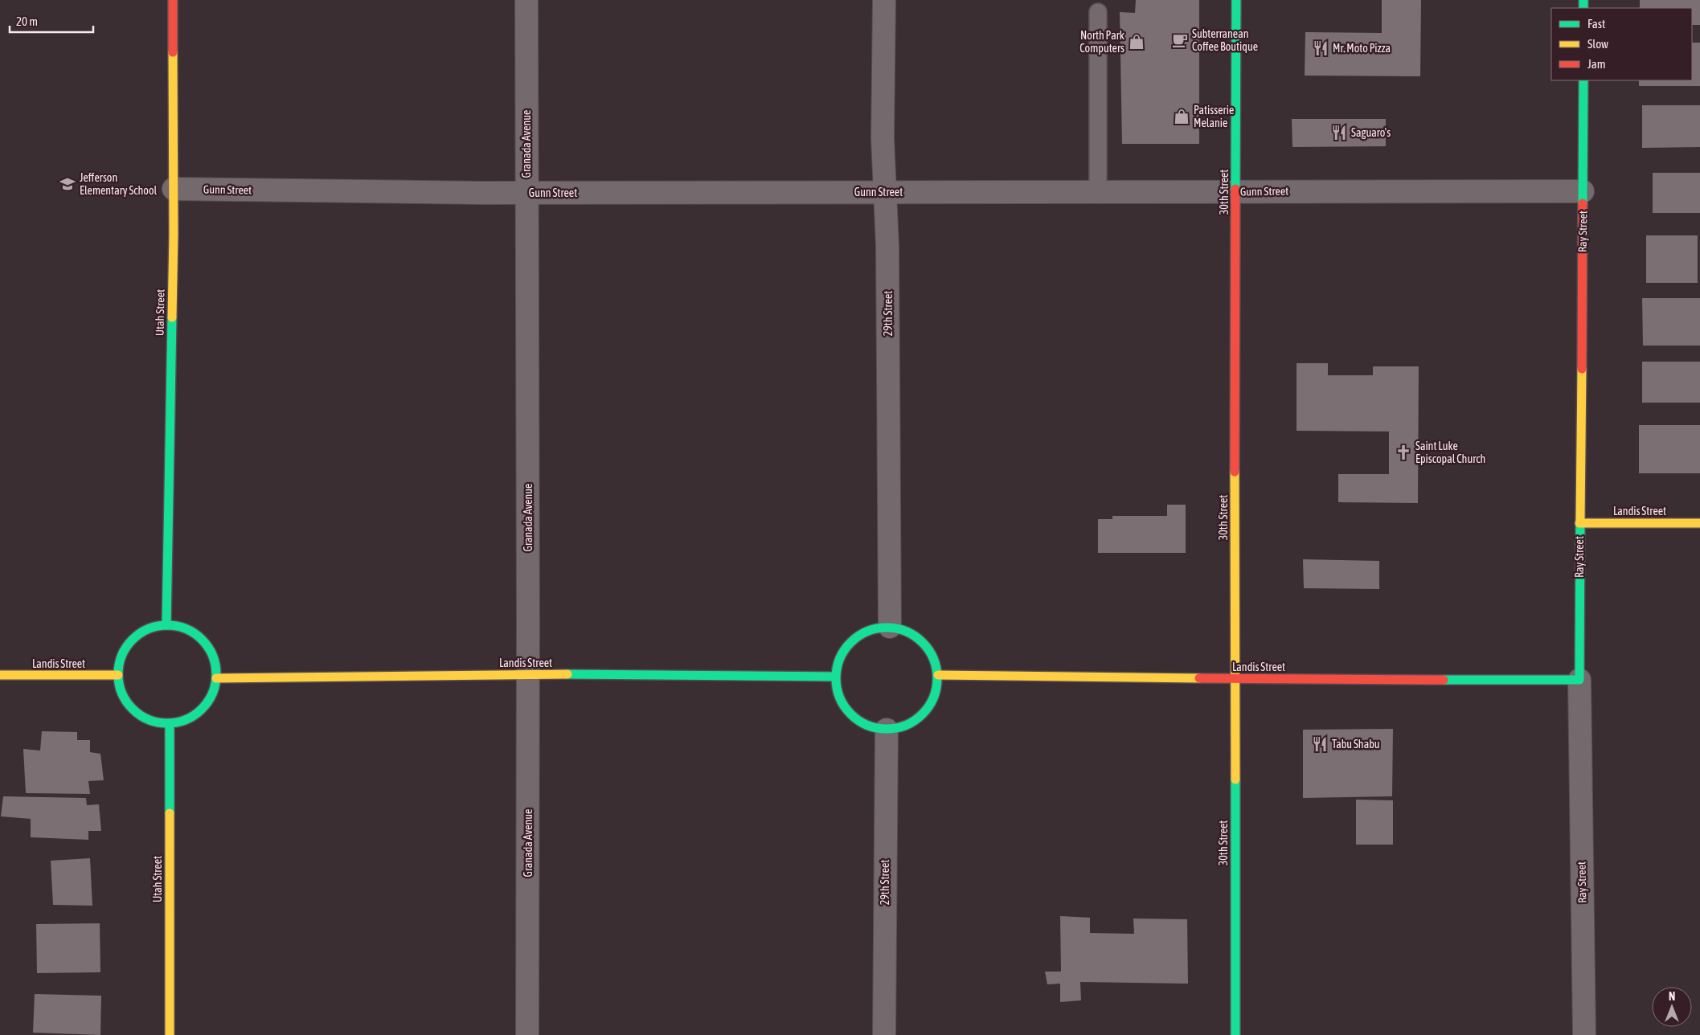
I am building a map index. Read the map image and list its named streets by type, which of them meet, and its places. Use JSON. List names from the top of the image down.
{
  "streets": {
    "street": [
      "Granada Avenue",
      "Gunn Street",
      "30th Street",
      "Ray Street",
      "Utah Street",
      "29th Street",
      "Landis Street"
    ]
  },
  "crossings": [
    ["Granada Avenue", "Gunn Street"],
    ["Granada Avenue", "Landis Street"],
    ["Gunn Street", "30th Street"],
    ["Gunn Street", "Ray Street"],
    ["Gunn Street", "Utah Street"],
    ["Gunn Street", "29th Street"],
    ["30th Street", "Landis Street"],
    ["Ray Street", "Landis Street"],
    ["Utah Street", "Landis Street"],
    ["29th Street", "Landis Street"]
  ],
  "places": {
    "cafe": ["Subterranean Coffee Boutique"],
    "shop": ["North Park Computers", "Patisserie Melanie"],
    "restaurant": ["Mr. Moto Pizza", "Saguaro's", "Tabu Shabu"],
    "school or university": ["Jefferson Elementary School"],
    "church": ["Saint Luke Episcopal Church"]
  },
  "legend": ["Fast", "Slow", "Jam"],
  "scale_bar": "20 m",
  "north": "top"
}
